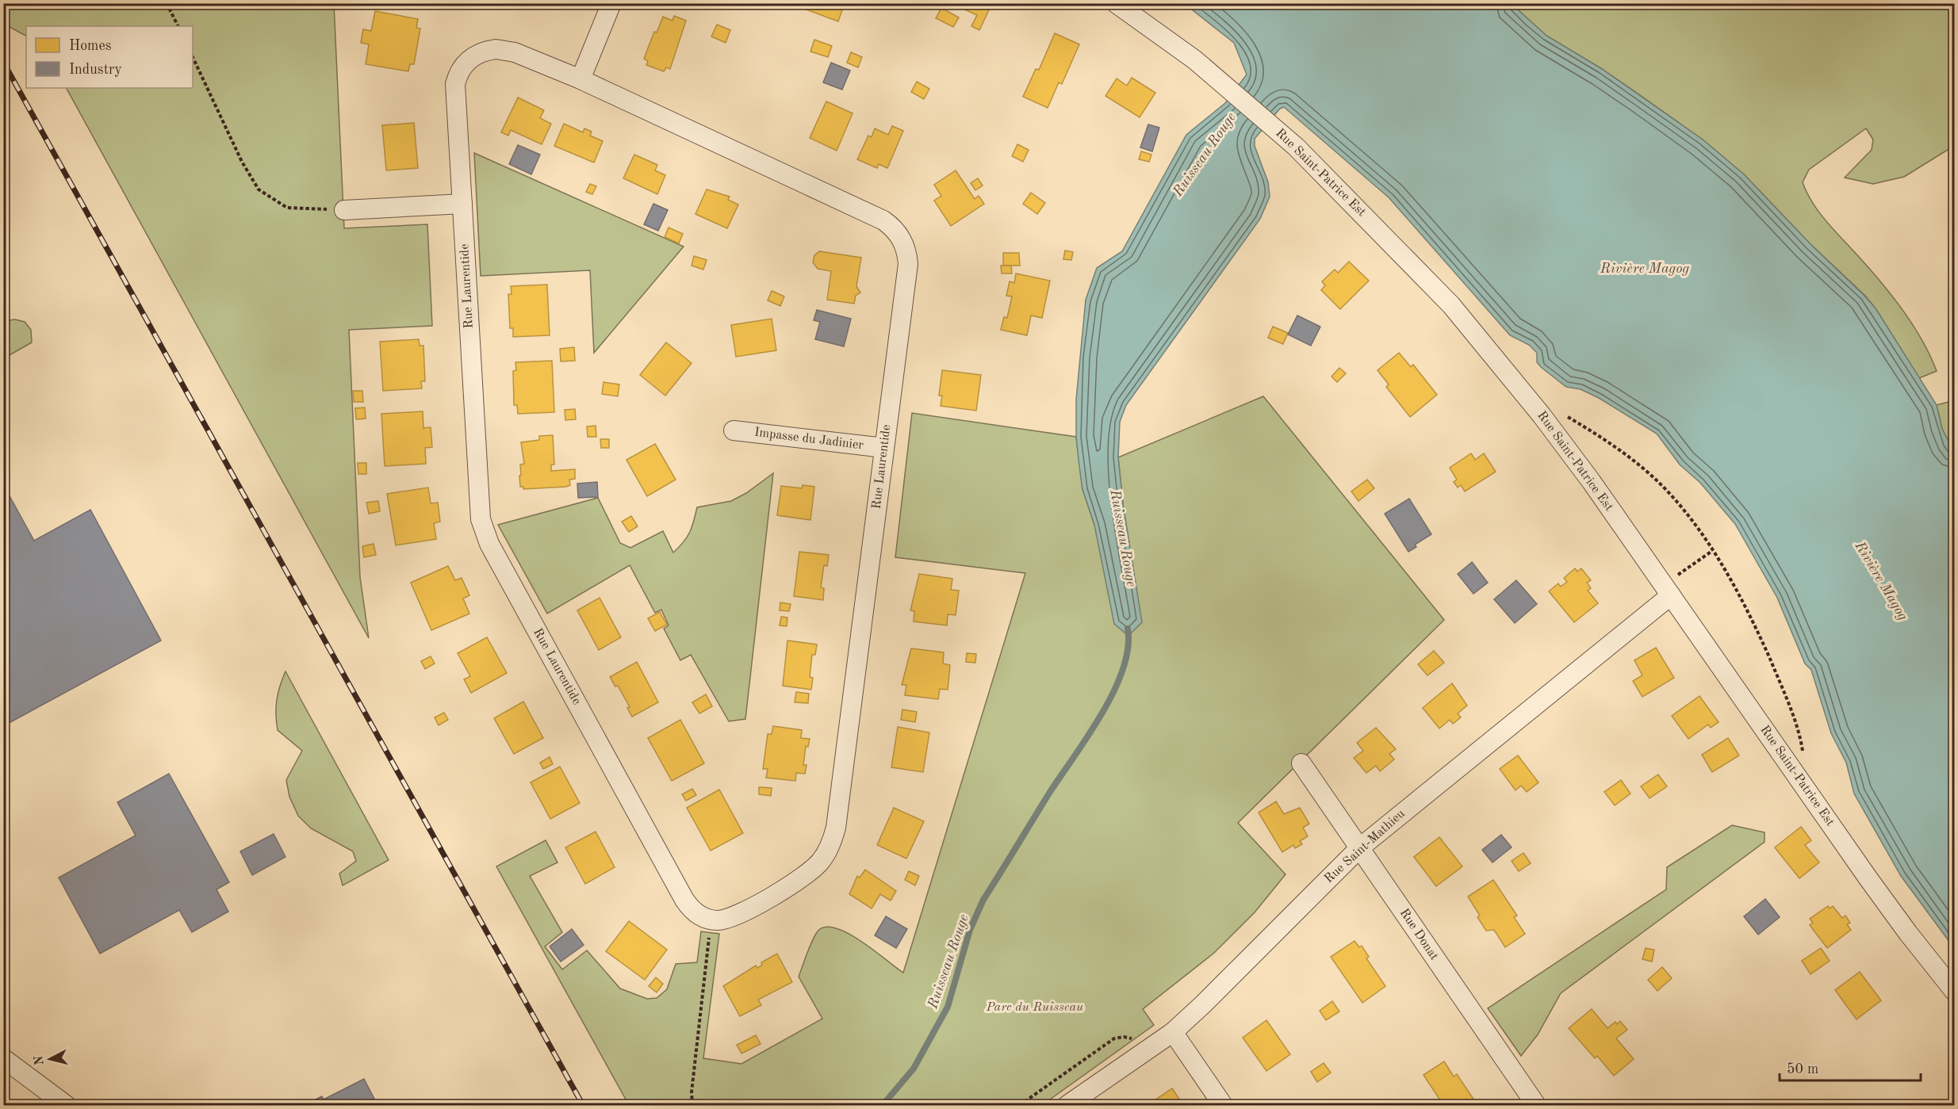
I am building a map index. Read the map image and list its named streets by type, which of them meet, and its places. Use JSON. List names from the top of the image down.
{
  "streets": {
    "street": [
      "Rue Saint-Patrice Est",
      "Rue Laurentide",
      "Impasse du Jadinier",
      "Rue Saint-Mathieu",
      "Rue Donat"
    ]
  },
  "crossings": [
    ["Rue Saint-Patrice Est", "Rue Saint-Mathieu"],
    ["Rue Laurentide", "Impasse du Jadinier"],
    ["Rue Saint-Mathieu", "Rue Donat"]
  ],
  "water": ["Ruisseau Rouge", "Rivière Magog"],
  "parks": ["Parc du Ruisseau"],
  "legend": ["Homes", "Industry"],
  "scale_bar": "50 m",
  "north": "left"
}
